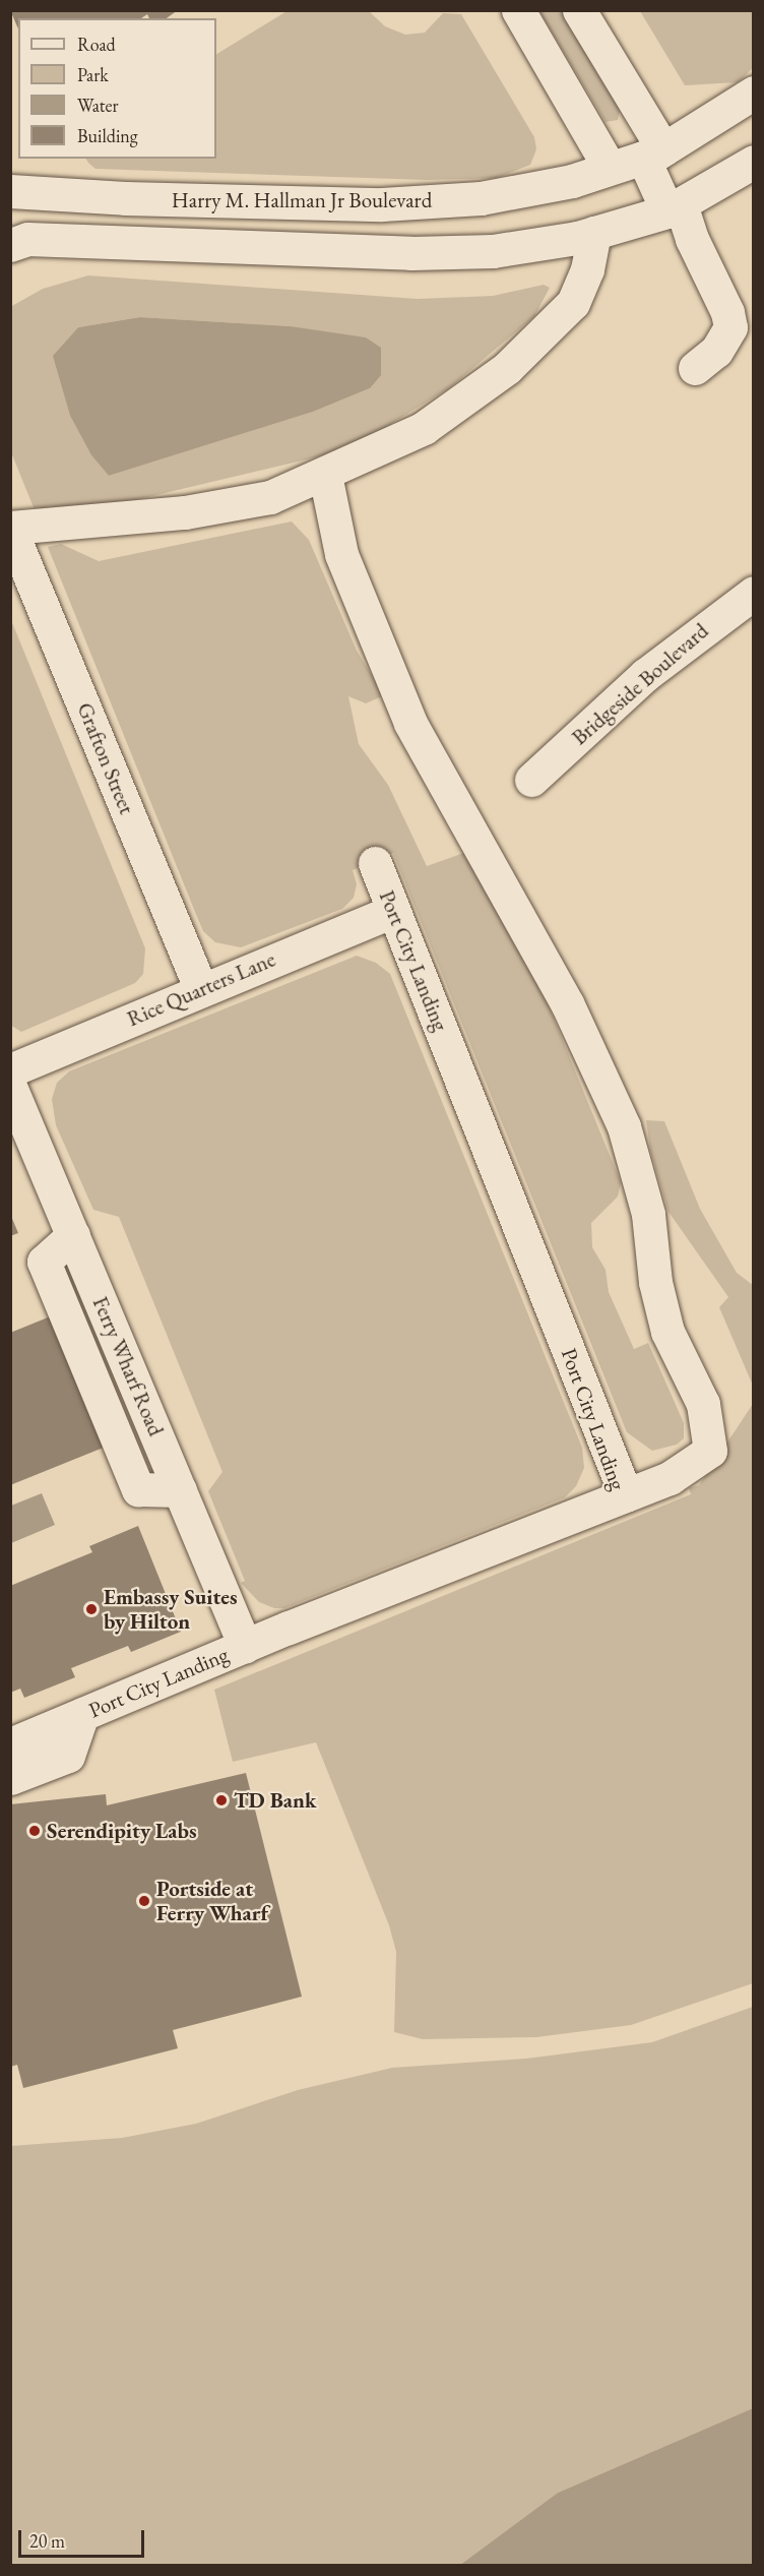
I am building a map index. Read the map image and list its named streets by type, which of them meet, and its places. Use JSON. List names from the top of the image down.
{
  "streets": {
    "street": [
      "Harry M. Hallman Jr Boulevard",
      "Bridgeside Boulevard",
      "Grafton Street",
      "Port City Landing",
      "Rice Quarters Lane",
      "Ferry Wharf Road"
    ]
  },
  "crossings": [
    ["Grafton Street", "Rice Quarters Lane"],
    ["Port City Landing", "Rice Quarters Lane"],
    ["Port City Landing", "Ferry Wharf Road"]
  ],
  "places": [
    "Embassy Suites by Hilton",
    "TD Bank",
    "Serendipity Labs",
    "Portside at Ferry Wharf"
  ],
  "legend": [
    "Road",
    "Park",
    "Water",
    "Building"
  ],
  "scale_bar": "20 m"
}
